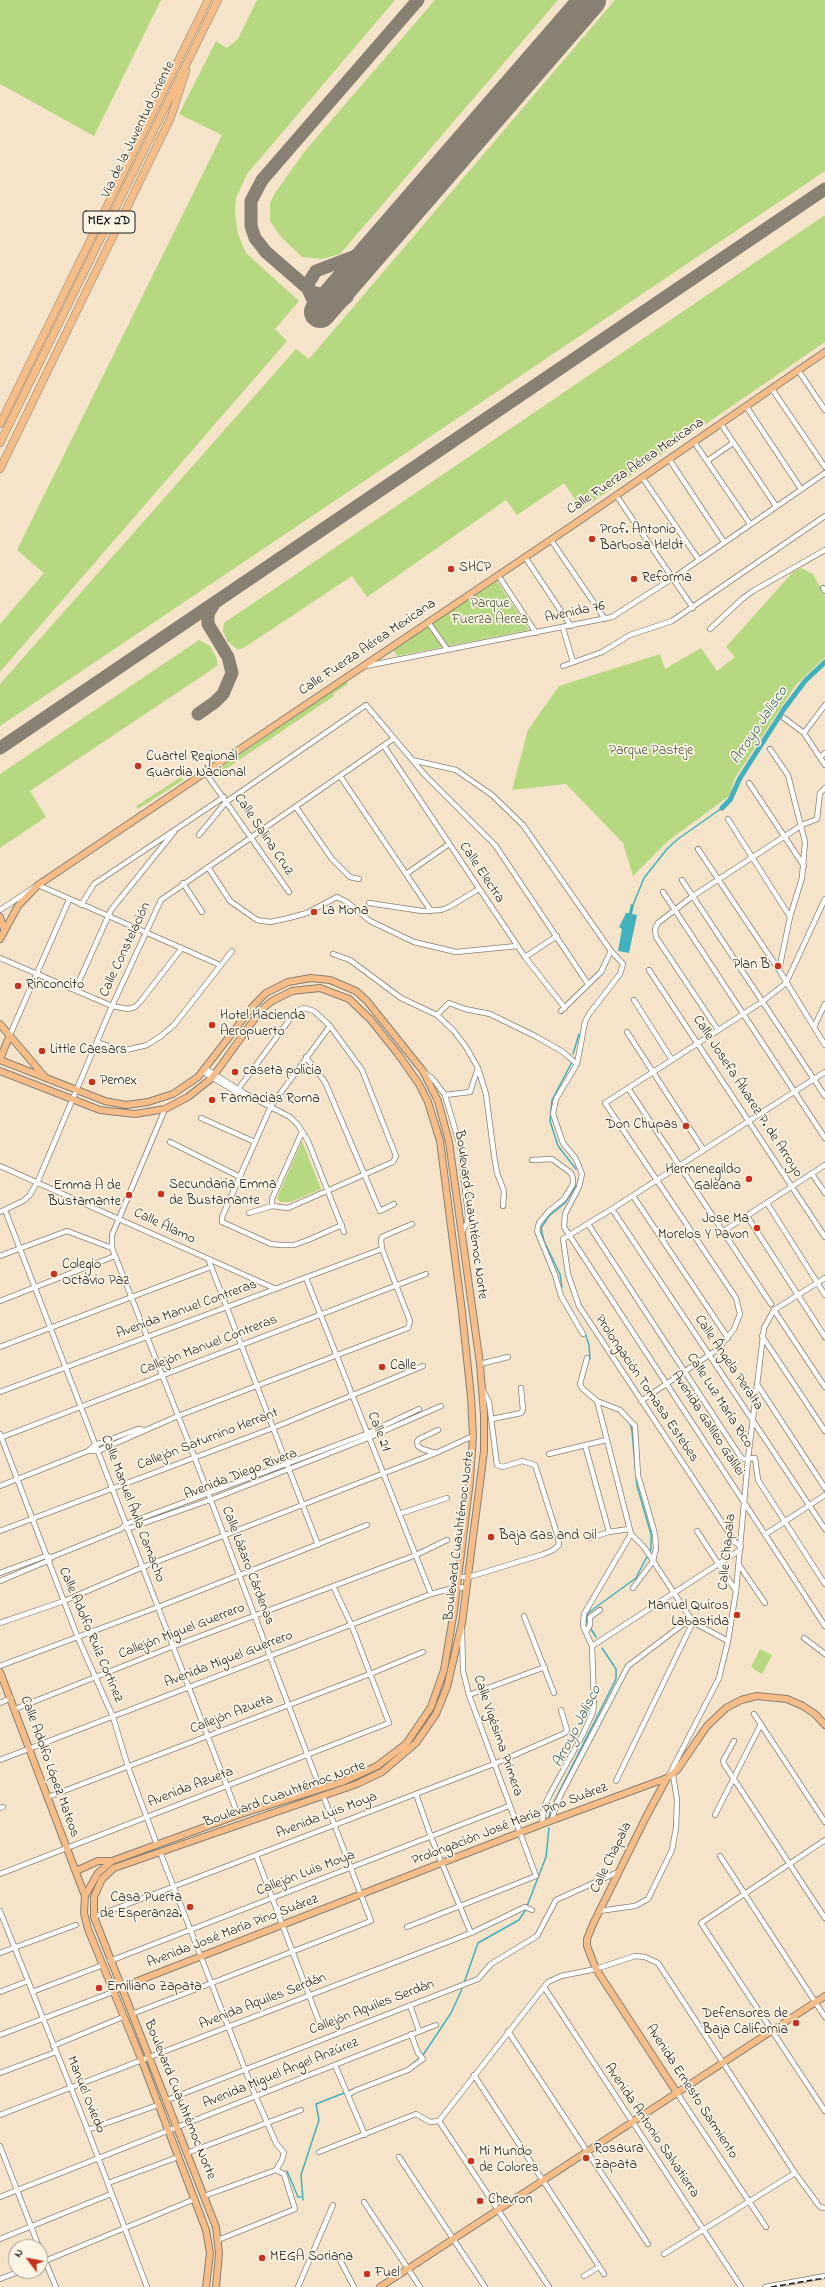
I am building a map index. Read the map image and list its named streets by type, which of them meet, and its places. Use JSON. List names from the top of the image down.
{
  "streets": {
    "highway": ["Via de la Juventud Oriente", "MEX 2D"],
    "main road": [
      "Calle Fuerza Aérea Mexicana",
      "Boulevard Cuauhtémoc Norte",
      "Calle Chapala",
      "Calle Adolfo López Mateos",
      "Prolongaciòn José María Pino Suárez",
      "Avenida José María Pino Suárez",
      "Avenida Ernesto Sarmiento"
    ],
    "street": [
      "Avenida 76",
      "Calle Salina Cruz",
      "Calle Electra",
      "Calle Constelación",
      "Calle Josefa Álvarez P. de Arroyo",
      "Calle Álamo",
      "Avenida Manuel Contreras",
      "Callejón Manuel Contreras",
      "Calle Ángela Peralta",
      "Prolongación Tomasa Estebes",
      "Calle Luz María Rico",
      "Avenida Galileo Galilei",
      "Calle 21",
      "Callejón Saturnino Herrant",
      "Avenida Diego Rivera",
      "Calle Manuel Ávila Camacho",
      "Calle Lázaro Cárdenas",
      "Callejón Miguel Guerrero",
      "Calle Adolfo Ruíz Cortinez",
      "Avenida Miguel Guerrero",
      "Callejón Azueta",
      "Calle Vigésima Primera",
      "Avenida Azueta",
      "Avenida Luis Moya",
      "Callejón Luis Moya",
      "Avenida Aquiles Serdán",
      "Callejón Aquiles Serdán",
      "Avenida Miguel Ángel Anzúrez",
      "Manuel Oviedo",
      "Avenida Antonio Salvatierra"
    ]
  },
  "crossings": [
    ["Calle Fuerza Aérea Mexicana", "Avenida 76"],
    ["Calle Fuerza Aérea Mexicana", "Calle Salina Cruz"],
    ["Calle Salina Cruz", "Calle Constelación"],
    ["Calle Electra", "Calle Constelación"],
    ["Calle Constelación", "Boulevard Cuauhtémoc Norte"],
    ["Calle Constelación", "Calle Álamo"],
    ["Calle Constelación", "Calle Manuel Ávila Camacho"],
    ["Boulevard Cuauhtémoc Norte", "Calle Manuel Ávila Camacho"],
    ["Boulevard Cuauhtémoc Norte", "Calle Lázaro Cárdenas"],
    ["Boulevard Cuauhtémoc Norte", "Calle Adolfo Ruíz Cortinez"],
    ["Boulevard Cuauhtémoc Norte", "Avenida Miguel Guerrero"],
    ["Boulevard Cuauhtémoc Norte", "Calle Vigésima Primera"],
    ["Boulevard Cuauhtémoc Norte", "Calle Adolfo López Mateos"],
    ["Boulevard Cuauhtémoc Norte", "Avenida Luis Moya"],
    ["Boulevard Cuauhtémoc Norte", "Callejón Luis Moya"],
    ["Boulevard Cuauhtémoc Norte", "Avenida José María Pino Suárez"],
    ["Boulevard Cuauhtémoc Norte", "Avenida Aquiles Serdán"],
    ["Boulevard Cuauhtémoc Norte", "Callejón Aquiles Serdán"],
    ["Boulevard Cuauhtémoc Norte", "Avenida Miguel Ángel Anzúrez"],
    ["Calle Álamo", "Avenida Manuel Contreras"],
    ["Calle Álamo", "Calle Lázaro Cárdenas"],
    ["Avenida Manuel Contreras", "Calle 21"],
    ["Avenida Manuel Contreras", "Calle Manuel Ávila Camacho"],
    ["Avenida Manuel Contreras", "Calle Lázaro Cárdenas"],
    ["Callejón Manuel Contreras", "Calle 21"],
    ["Callejón Manuel Contreras", "Calle Manuel Ávila Camacho"],
    ["Callejón Manuel Contreras", "Calle Lázaro Cárdenas"],
    ["Callejón Manuel Contreras", "Calle Adolfo Ruíz Cortinez"],
    ["Calle Ángela Peralta", "Calle Chapala"],
    ["Prolongación Tomasa Estebes", "Avenida Galileo Galilei"],
    ["Prolongación Tomasa Estebes", "Calle Chapala"],
    ["Calle Luz María Rico", "Calle Chapala"],
    ["Avenida Galileo Galilei", "Calle Chapala"],
    ["Calle 21", "Callejón Saturnino Herrant"],
    ["Calle 21", "Avenida Diego Rivera"],
    ["Calle 21", "Callejón Miguel Guerrero"],
    ["Calle 21", "Avenida Miguel Guerrero"],
    ["Callejón Saturnino Herrant", "Calle Manuel Ávila Camacho"],
    ["Callejón Saturnino Herrant", "Calle Lázaro Cárdenas"],
    ["Callejón Saturnino Herrant", "Calle Adolfo Ruíz Cortinez"],
    ["Avenida Diego Rivera", "Calle Manuel Ávila Camacho"],
    ["Avenida Diego Rivera", "Calle Lázaro Cárdenas"],
    ["Avenida Diego Rivera", "Calle Adolfo Ruíz Cortinez"],
    ["Calle Manuel Ávila Camacho", "Callejón Miguel Guerrero"],
    ["Calle Manuel Ávila Camacho", "Avenida Miguel Guerrero"],
    ["Calle Manuel Ávila Camacho", "Callejón Azueta"],
    ["Calle Manuel Ávila Camacho", "Avenida Azueta"],
    ["Calle Chapala", "Prolongaciòn José María Pino Suárez"],
    ["Calle Chapala", "Callejón Aquiles Serdán"],
    ["Calle Chapala", "Avenida Ernesto Sarmiento"],
    ["Calle Lázaro Cárdenas", "Callejón Miguel Guerrero"],
    ["Calle Lázaro Cárdenas", "Avenida Miguel Guerrero"],
    ["Calle Lázaro Cárdenas", "Callejón Azueta"],
    ["Calle Lázaro Cárdenas", "Avenida Azueta"],
    ["Callejón Miguel Guerrero", "Calle Adolfo Ruíz Cortinez"],
    ["Callejón Miguel Guerrero", "Calle Adolfo López Mateos"],
    ["Calle Adolfo Ruíz Cortinez", "Avenida Miguel Guerrero"],
    ["Calle Adolfo Ruíz Cortinez", "Callejón Azueta"],
    ["Calle Adolfo Ruíz Cortinez", "Avenida Azueta"],
    ["Avenida Miguel Guerrero", "Calle Adolfo López Mateos"],
    ["Callejón Azueta", "Calle Adolfo López Mateos"],
    ["Callejón Azueta", "Avenida Azueta"],
    ["Calle Vigésima Primera", "Avenida Luis Moya"],
    ["Calle Vigésima Primera", "Prolongaciòn José María Pino Suárez"],
    ["Calle Vigésima Primera", "Callejón Luis Moya"],
    ["Calle Adolfo López Mateos", "Avenida Azueta"],
    ["Prolongaciòn José María Pino Suárez", "Avenida José María Pino Suárez"],
    ["Avenida José María Pino Suárez", "Manuel Oviedo"],
    ["Avenida Aquiles Serdán", "Manuel Oviedo"],
    ["Avenida Miguel Ángel Anzúrez", "Manuel Oviedo"]
  ],
  "water": ["Arroyo Jalisco"],
  "parks": ["Parque Fuerza Aerea", "Parque Pasteje"],
  "places": [
    "Prof. Antonio Barbosa Heldt",
    "SHCP",
    "Reforma",
    "Cuartel Regional Guardia Nacional",
    "La Mona",
    "Plan B",
    "Rinconcito",
    "Hotel Hacienda Aeropuerto",
    "Little Caesars",
    "caseta policia",
    "Pemex",
    "Farmacias Roma",
    "Don Chupas",
    "Hermenegildo Galeana",
    "Secundaria Emma de Bustamante",
    "Emma A de Bustamante",
    "Jose Ma Morelos Y Pavon",
    "Colegio Octavio Paz",
    "Calle",
    "Baja Gas and Oil",
    "Manuel Quiros Labastida",
    "Casa Puerta de Esperanza.",
    "Emiliano Zapata",
    "Defensores de Baja California",
    "Rosaura Zapata",
    "Mi Mundo de Colores",
    "Chevron",
    "MEGA Soriana",
    "Fuel"
  ],
  "north": "top left"
}
